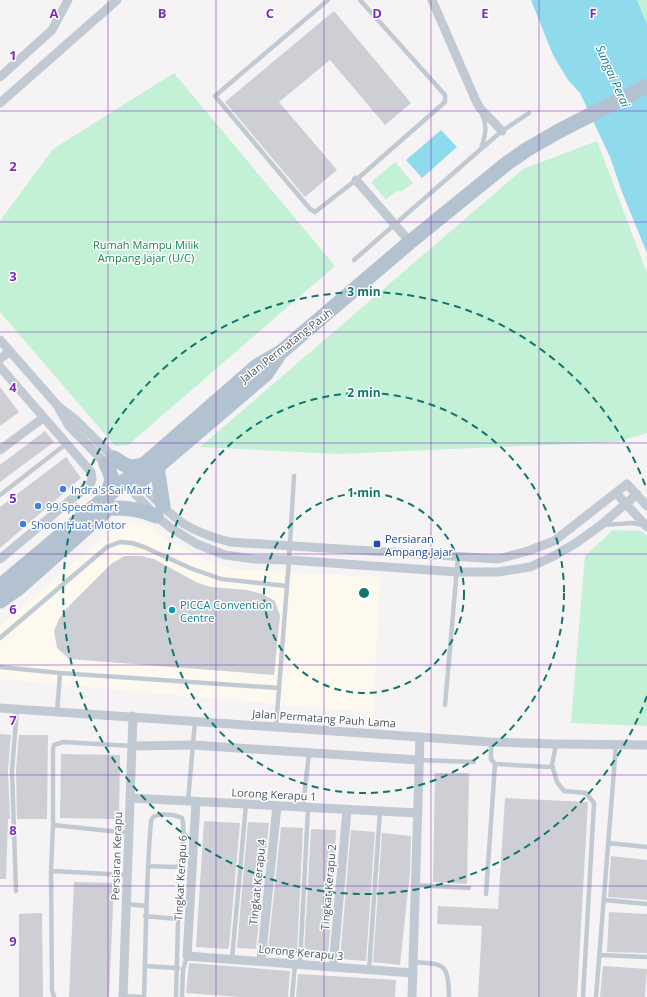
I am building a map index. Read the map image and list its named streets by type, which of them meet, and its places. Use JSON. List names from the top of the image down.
{
  "streets": {
    "main road": ["Jalan Permatang Pauh"],
    "street": [
      "Jalan Permatang Pauh Lama",
      "Lorong Kerapu 1",
      "Persiaran Kerapu",
      "Tingkat Kerapu 6",
      "Tingkat Kerapu 4",
      "Tingkat Kerapu 2",
      "Lorong Kerapu 3"
    ]
  },
  "crossings": [
    ["Jalan Permatang Pauh Lama", "Persiaran Kerapu"],
    ["Lorong Kerapu 1", "Persiaran Kerapu"],
    ["Lorong Kerapu 1", "Tingkat Kerapu 6"],
    ["Lorong Kerapu 1", "Tingkat Kerapu 4"],
    ["Lorong Kerapu 1", "Tingkat Kerapu 2"],
    ["Tingkat Kerapu 6", "Lorong Kerapu 3"],
    ["Tingkat Kerapu 4", "Lorong Kerapu 3"],
    ["Tingkat Kerapu 2", "Lorong Kerapu 3"]
  ],
  "water": ["Sungai Perai"],
  "parks": ["Rumah Mampu Milik Ampang Jajar (U/C)"],
  "places": {
    "other": [
      "Indra's Sai Mart",
      "99 Speedmart",
      "Shoon Huat Motor",
      "PICCA Convention Centre"
    ],
    "transit": ["Persiaran Ampang Jajar"]
  },
  "grid": {
    "columns": [
      "A",
      "B",
      "C",
      "D",
      "E",
      "F"
    ],
    "rows": [
      "1",
      "2",
      "3",
      "4",
      "5",
      "6",
      "7",
      "8",
      "9"
    ]
  },
  "rings": ["3 min", "2 min", "1 min"]
}
